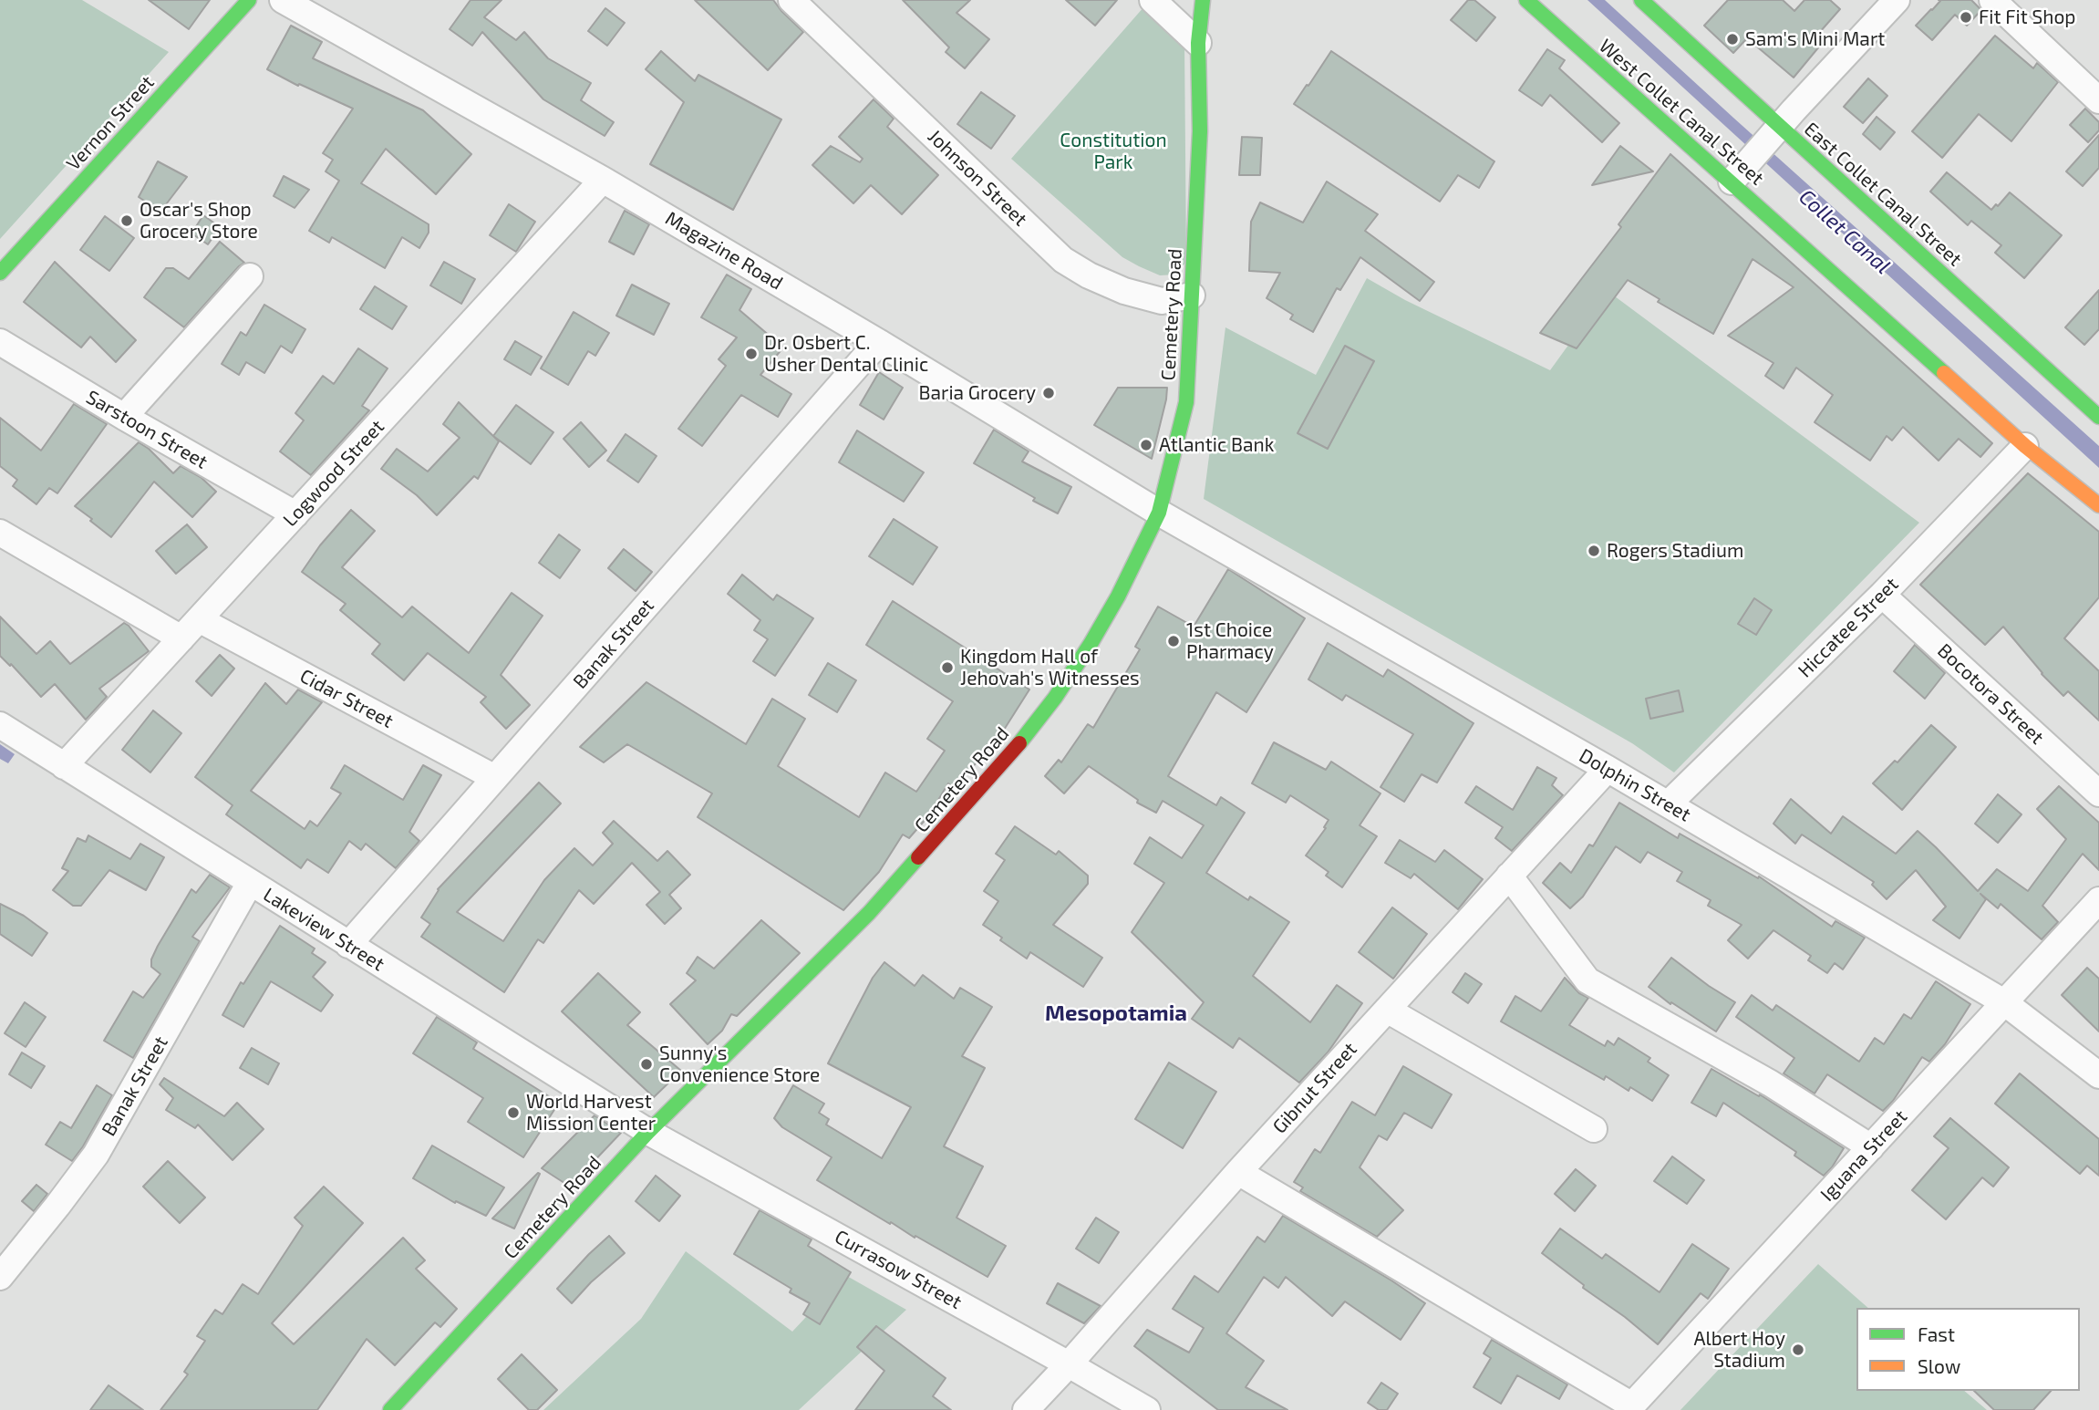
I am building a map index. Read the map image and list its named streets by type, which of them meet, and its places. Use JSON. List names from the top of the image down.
{
  "streets": {
    "main road": [
      "West Collet Canal Street",
      "Vernon Street",
      "East Collet Canal Street",
      "Cemetery Road"
    ],
    "street": [
      "Johnson Street",
      "Magazine Road",
      "Sarstoon Street",
      "Logwood Street",
      "Hiccatee Street",
      "Banak Street",
      "Bocotora Street",
      "Cidar Street",
      "Dolphin Street",
      "Lakeview Street",
      "Gibnut Street",
      "Iguana Street",
      "Currasow Street"
    ]
  },
  "crossings": [
    ["West Collet Canal Street", "Hiccatee Street"],
    ["Johnson Street", "Cemetery Road"],
    ["Magazine Road", "Cemetery Road"],
    ["Magazine Road", "Logwood Street"],
    ["Magazine Road", "Banak Street"],
    ["Magazine Road", "Dolphin Street"],
    ["Cemetery Road", "Dolphin Street"],
    ["Cemetery Road", "Lakeview Street"],
    ["Cemetery Road", "Currasow Street"],
    ["Sarstoon Street", "Logwood Street"],
    ["Logwood Street", "Cidar Street"],
    ["Logwood Street", "Lakeview Street"],
    ["Hiccatee Street", "Bocotora Street"],
    ["Hiccatee Street", "Dolphin Street"],
    ["Banak Street", "Cidar Street"],
    ["Banak Street", "Lakeview Street"],
    ["Dolphin Street", "Gibnut Street"],
    ["Dolphin Street", "Iguana Street"],
    ["Lakeview Street", "Currasow Street"],
    ["Gibnut Street", "Currasow Street"]
  ],
  "districts": ["Mesopotamia"],
  "water": ["Collet Canal"],
  "parks": ["Constitution Park"],
  "places": [
    "Fit Fit Shop",
    "Sam's Mini Mart",
    "Oscar's Shop Grocery Store",
    "Dr. Osbert C. Usher Dental Clinic",
    "Baria Grocery",
    "Atlantic Bank",
    "Rogers Stadium",
    "1st Choice Pharmacy",
    "Kingdom Hall of Jehovah's Witnesses",
    "Sunny's Convenience Store",
    "World Harvest Mission Center",
    "Albert Hoy Stadium"
  ],
  "legend": ["Fast", "Slow"]
}
